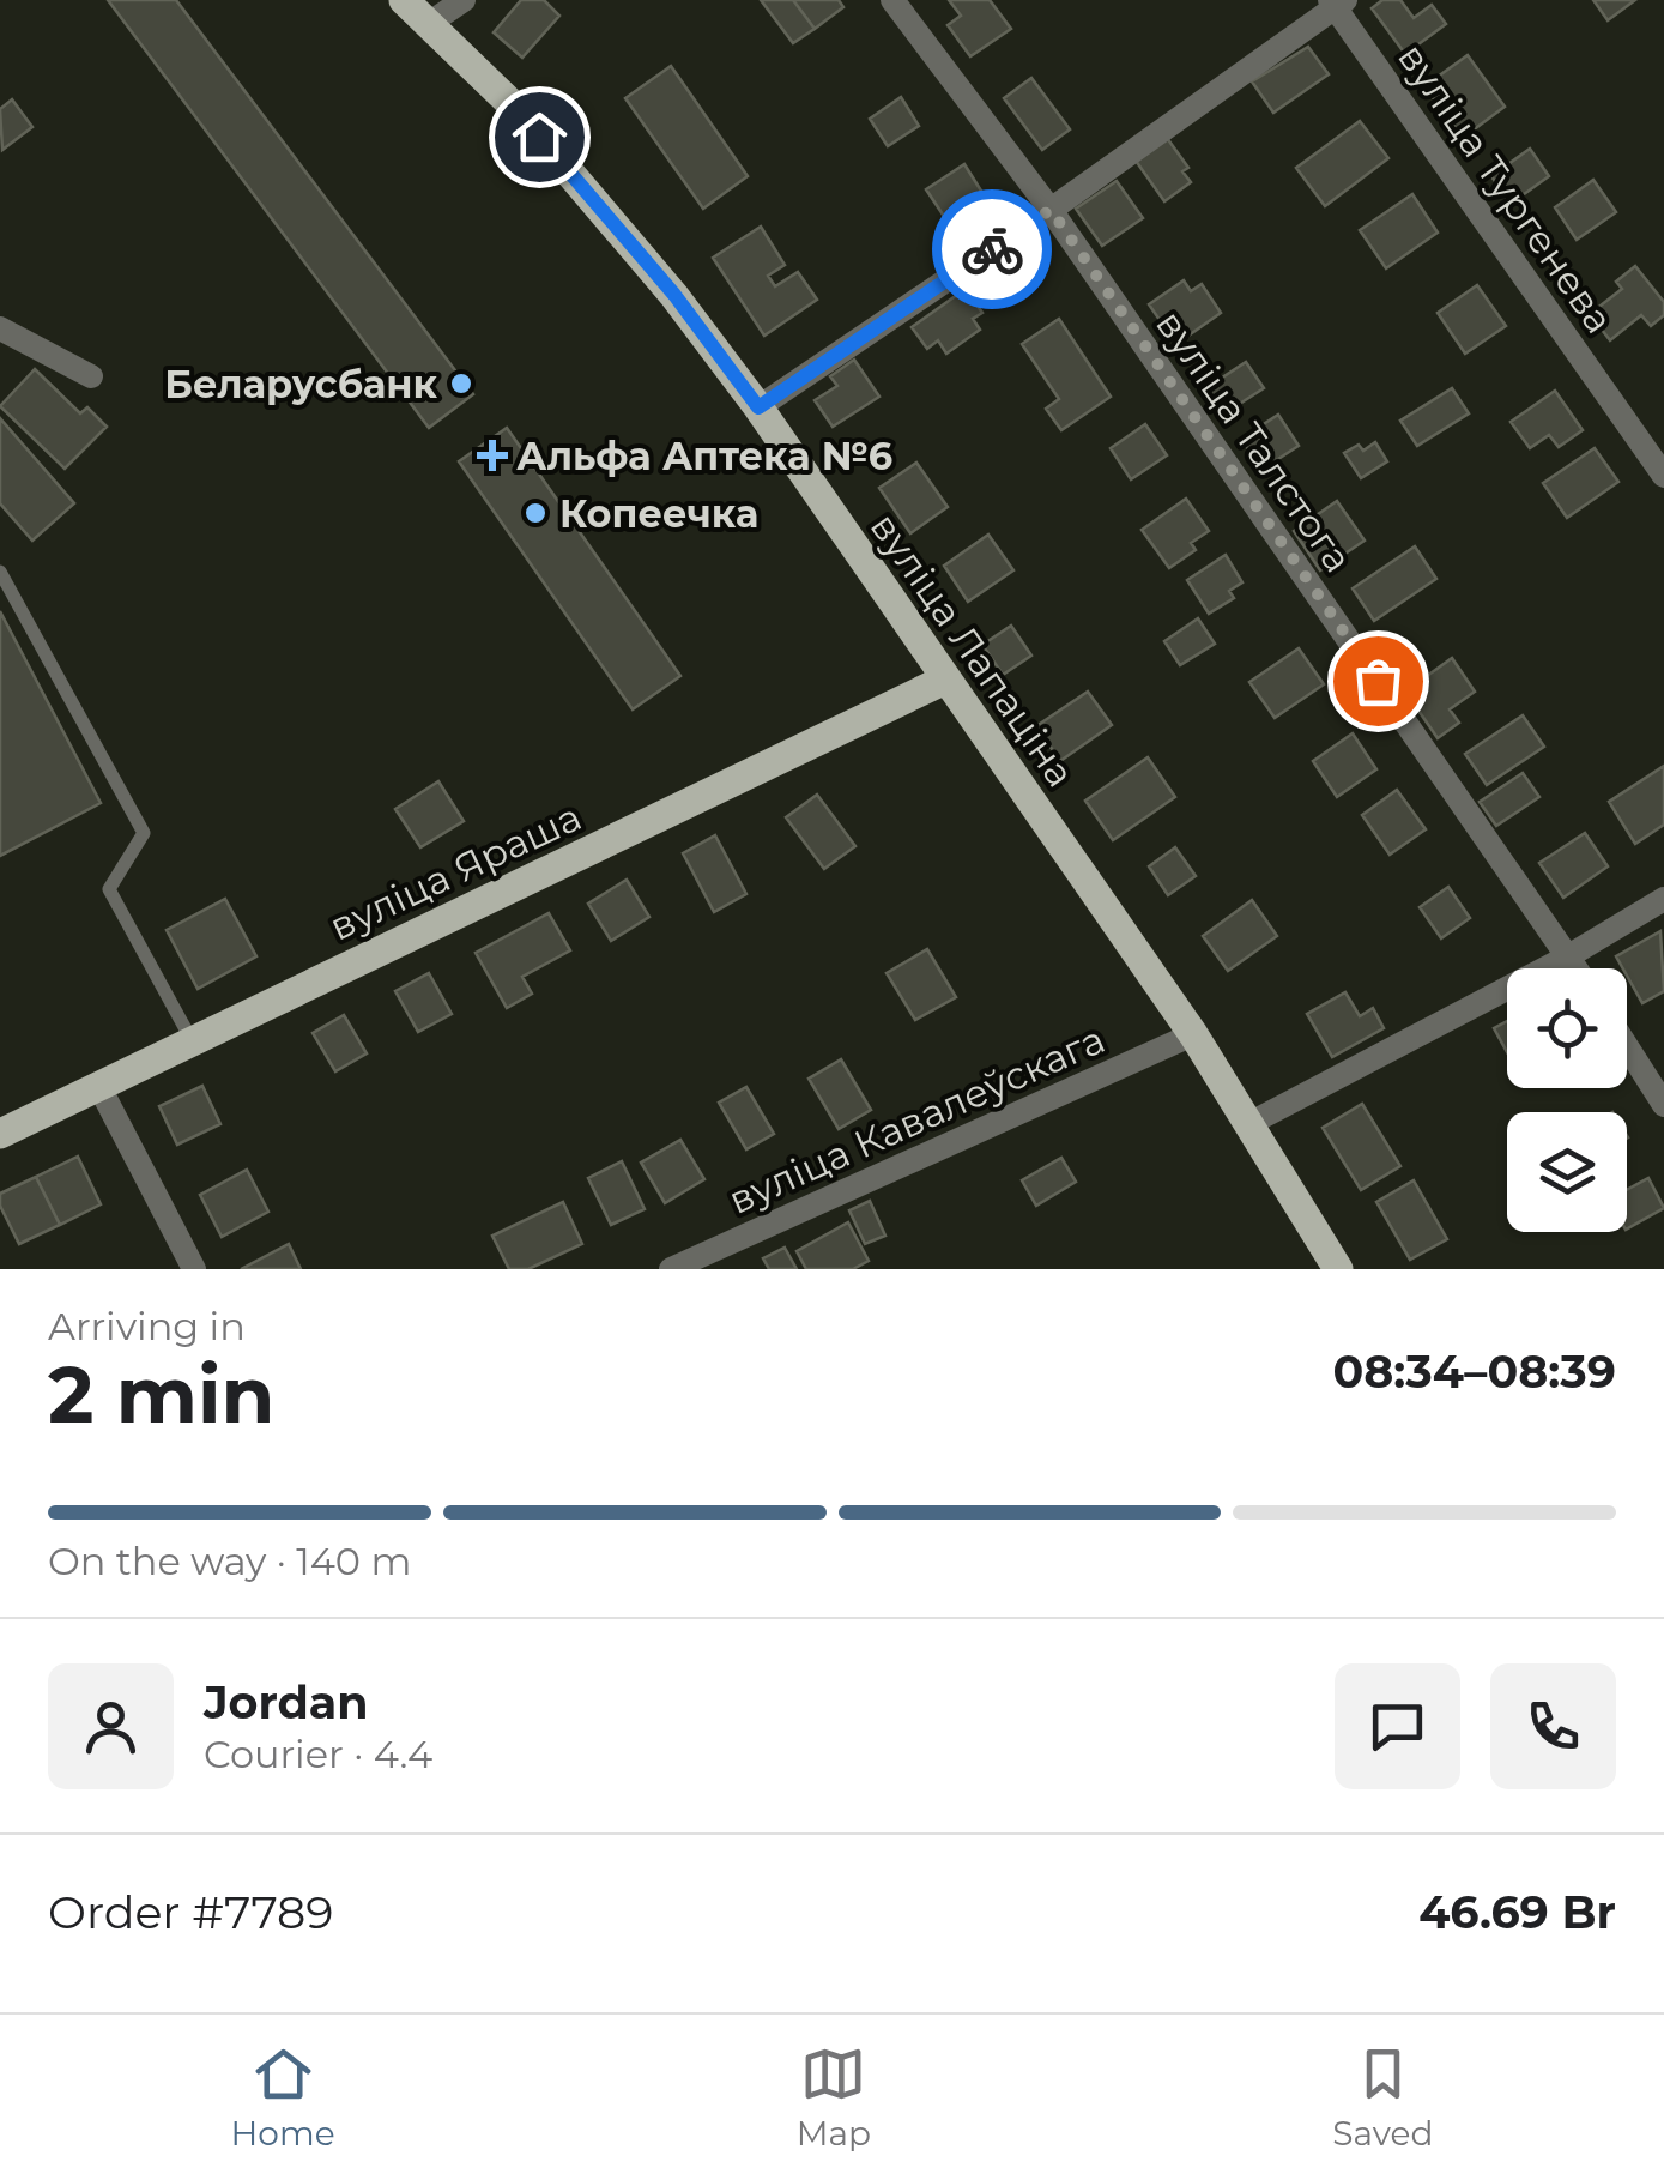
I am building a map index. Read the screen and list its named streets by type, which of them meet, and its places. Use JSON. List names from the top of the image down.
{
  "streets": {
    "main road": ["вуліца Лапаціна", "вуліца Яраша"],
    "street": ["вуліца Тургенева", "вуліца Талстога", "вуліца Кавалеўскага"]
  },
  "crossings": [
    ["вуліца Лапаціна", "вуліца Яраша"],
    ["вуліца Лапаціна", "вуліца Кавалеўскага"]
  ],
  "places": {
    "other": ["Беларусбанк", "Копеечка"],
    "health": ["Альфа Аптека №6"]
  },
  "page": {
    "heading": ["2 min", "Arriving in", "08:34–08:39"],
    "panel": [
      "Jordan",
      "Courier · 4.4",
      "Order #7789",
      "46.69 Br"
    ],
    "bar": "On the way · 140 m",
    "tabs": ["Home", "Map", "Saved"]
  }
}
